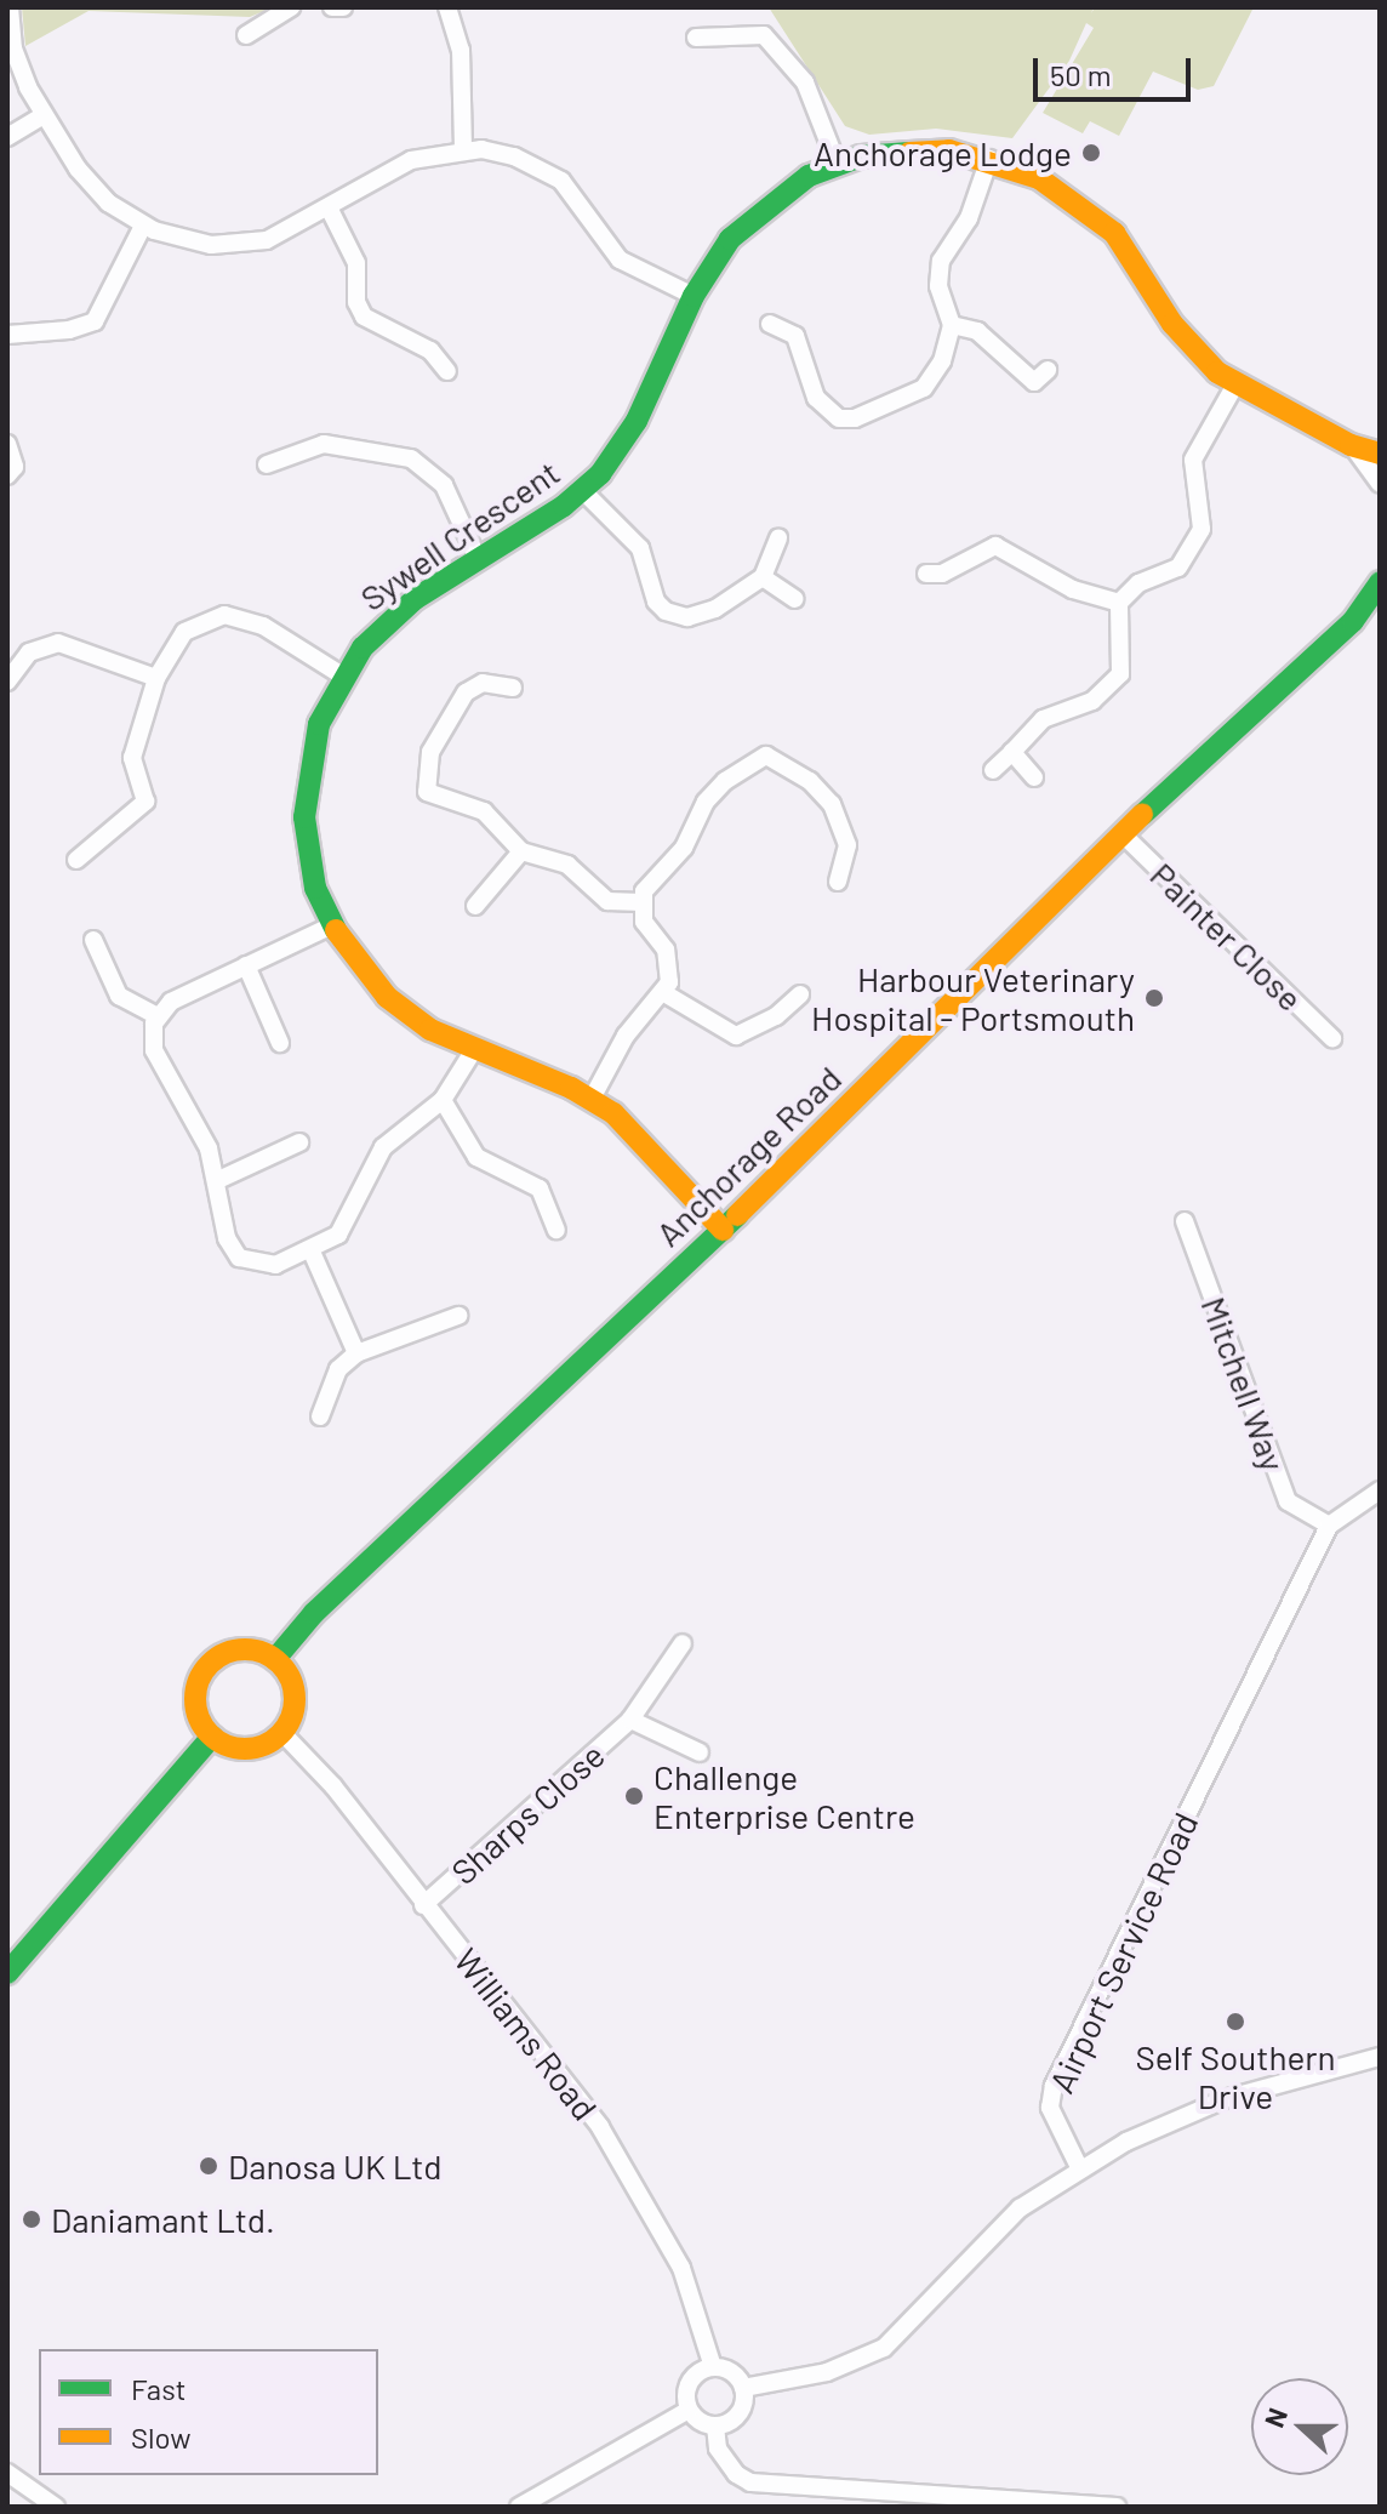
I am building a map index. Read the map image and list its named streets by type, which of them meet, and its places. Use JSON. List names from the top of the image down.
{
  "streets": {
    "street": [
      "Sywell Crescent",
      "Painter Close",
      "Anchorage Road",
      "Mitchell Way",
      "Sharps Close",
      "Airport Service Road",
      "Williams Road"
    ]
  },
  "crossings": [
    ["Sywell Crescent", "Anchorage Road"],
    ["Painter Close", "Anchorage Road"],
    ["Anchorage Road", "Williams Road"],
    ["Mitchell Way", "Airport Service Road"],
    ["Sharps Close", "Williams Road"]
  ],
  "places": [
    "Anchorage Lodge",
    "Harbour Veterinary Hospital - Portsmouth",
    "Challenge Enterprise Centre",
    "Self Southern Drive",
    "Danosa UK Ltd",
    "Daniamant Ltd."
  ],
  "legend": ["Fast", "Slow"],
  "scale_bar": "50 m",
  "north": "left"
}
